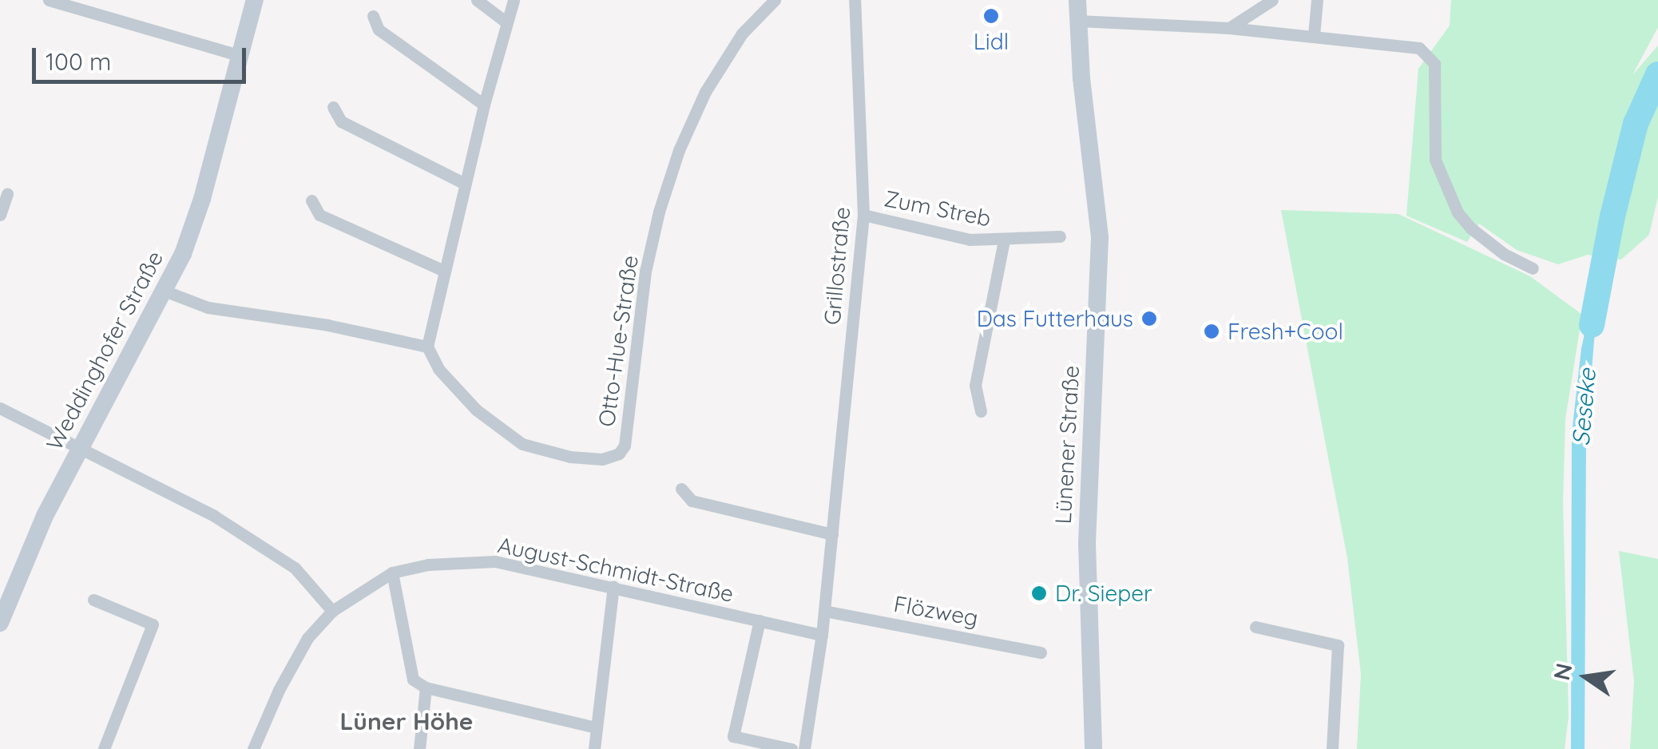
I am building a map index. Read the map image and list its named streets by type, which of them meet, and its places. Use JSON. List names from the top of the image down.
{
  "streets": {
    "main road": ["Weddinghofer Straße", "Lünener Straße"],
    "street": [
      "Zum Streb",
      "Grillostraße",
      "Otto-Hue-Straße",
      "August-Schmidt-Straße",
      "Flözweg"
    ]
  },
  "crossings": [
    ["Zum Streb", "Grillostraße"],
    ["Grillostraße", "August-Schmidt-Straße"],
    ["Grillostraße", "Flözweg"]
  ],
  "districts": ["Lüner Höhe"],
  "water": ["Seseke"],
  "places": [
    "Lidl",
    "Das Futterhaus",
    "Fresh+Cool",
    "Dr. Sieper"
  ],
  "scale_bar": "100 m",
  "north": "left"
}
